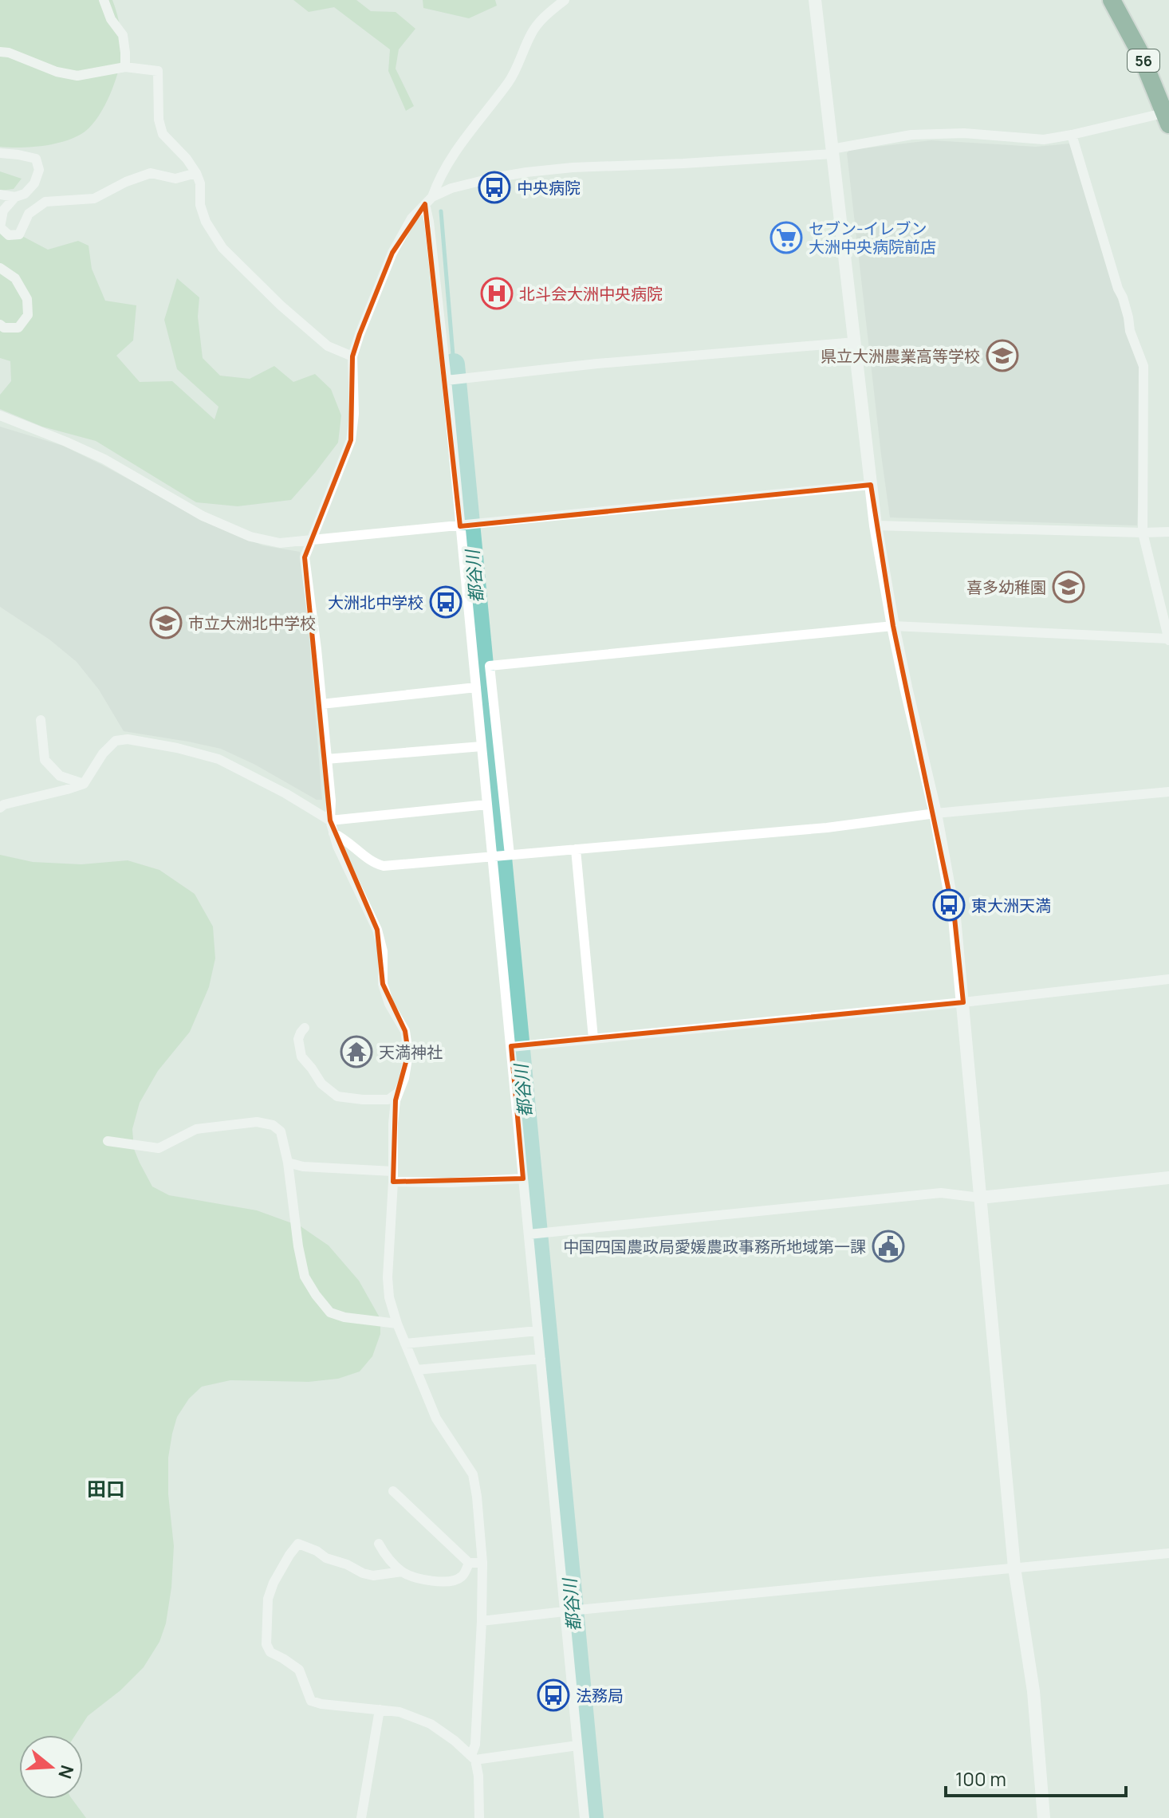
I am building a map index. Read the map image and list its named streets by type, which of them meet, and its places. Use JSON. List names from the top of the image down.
{
  "streets": {
    "highway": ["56"]
  },
  "districts": ["田口"],
  "water": ["都谷川"],
  "places": {
    "bus stop": [
      "中央病院",
      "大洲北中学校",
      "東大洲天満",
      "法務局"
    ],
    "supermarket": ["セブン-イレブン 大洲中央病院前店"],
    "hospital": ["北斗会大洲中央病院"],
    "school or university": ["県立大洲農業高等学校", "喜多幼稚園", "市立大洲北中学校"],
    "temple": ["天満神社"],
    "public building": ["中国四国農政局愛媛農政事務所地域第一課"]
  },
  "scale_bar": "100 m",
  "north": "right"
}
